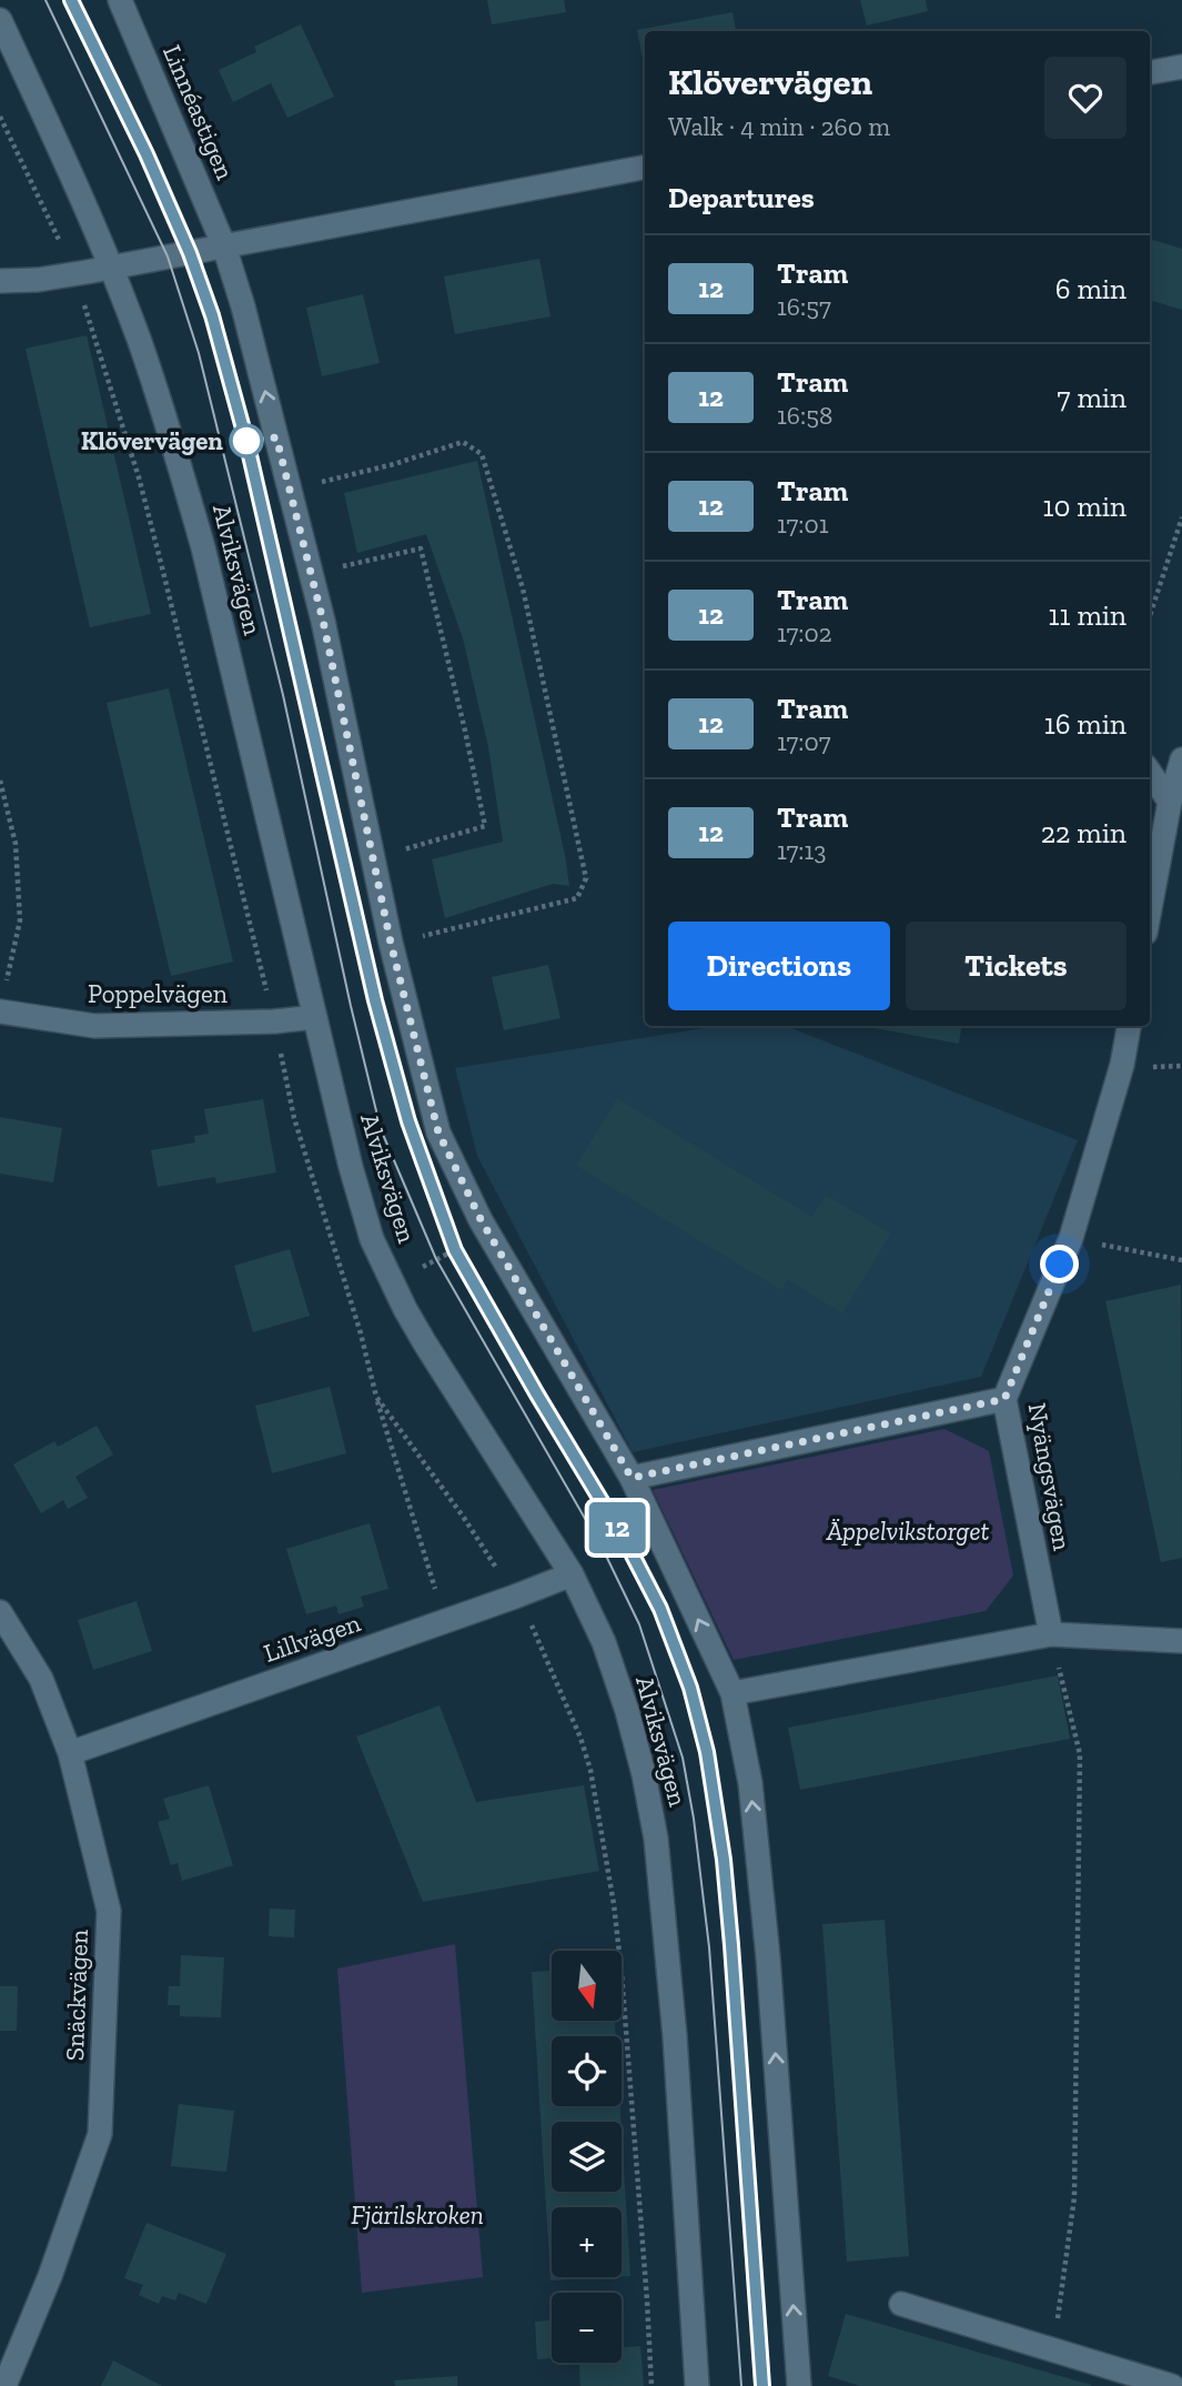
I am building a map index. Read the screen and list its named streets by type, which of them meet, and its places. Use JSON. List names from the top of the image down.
{
  "streets": {
    "street": [
      "Linnéastigen",
      "Alviksvägen",
      "Poppelvägen",
      "Nyängsvägen",
      "Lillvägen",
      "Snäckvägen"
    ]
  },
  "crossings": [
    ["Alviksvägen", "Poppelvägen"],
    ["Alviksvägen", "Lillvägen"],
    ["Lillvägen", "Snäckvägen"]
  ],
  "parks": ["Äppelvikstorget", "Fjärilskroken"],
  "places": ["Klövervägen"],
  "lines": ["tram line 12"],
  "north": "bottom",
  "page": {
    "on_map": "12",
    "heading": [
      ["Klövervägen", "Walk · 4 min · 260 m"],
      "Departures"
    ],
    "list": [
      {
        "mark": "12",
        "name": "Tram",
        "note": "16:57",
        "value": "6 min"
      },
      {
        "mark": "12",
        "name": "Tram",
        "note": "16:58",
        "value": "7 min"
      },
      {
        "mark": "12",
        "name": "Tram",
        "note": "17:01",
        "value": "10 min"
      },
      {
        "mark": "12",
        "name": "Tram",
        "note": "17:02",
        "value": "11 min"
      },
      {
        "mark": "12",
        "name": "Tram",
        "note": "17:07",
        "value": "16 min"
      },
      {
        "mark": "12",
        "name": "Tram",
        "note": "17:13",
        "value": "22 min"
      }
    ],
    "buttons": ["Directions", "Tickets"],
    "map_buttons": ["+", "−"]
  }
}
